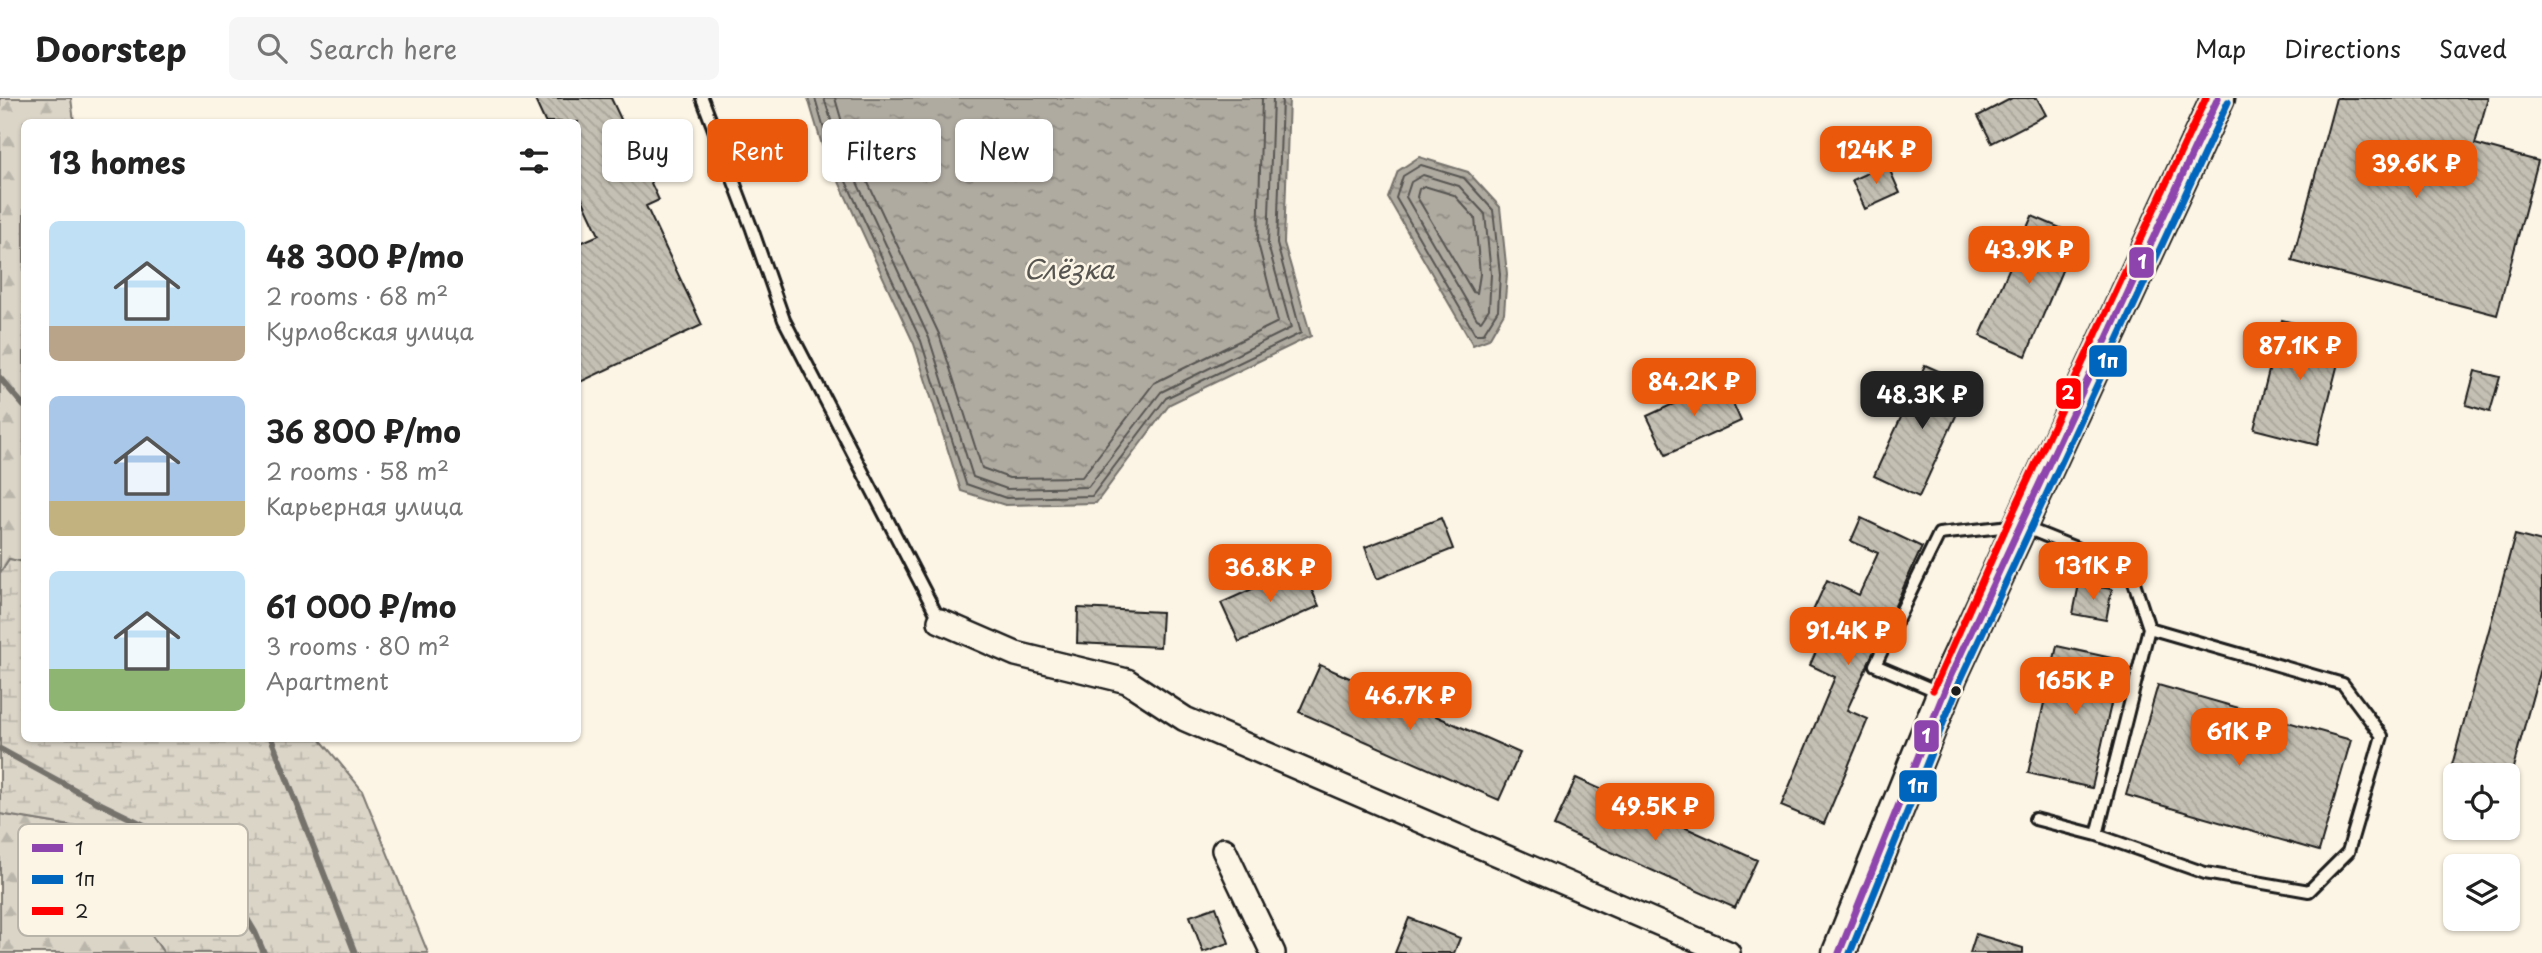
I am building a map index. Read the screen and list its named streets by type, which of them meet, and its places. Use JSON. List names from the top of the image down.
{
  "water": ["Слёзка"],
  "lines": ["transit line 1", "transit line 2", "transit line 1п"],
  "legend": ["1", "1п", "2"],
  "page": {
    "header": "Doorstep",
    "search": "Search here",
    "nav": ["Map", "Directions", "Saved"],
    "chip": [
      "Buy",
      "Rent",
      "Filters",
      "New"
    ],
    "heading": "13 homes",
    "price": [
      "124K ₽",
      "39.6K ₽",
      "43.9K ₽",
      "87.1K ₽",
      "84.2K ₽",
      "48.3K ₽",
      "131K ₽",
      "36.8K ₽",
      "91.4K ₽",
      "165K ₽",
      "46.7K ₽",
      "61K ₽",
      "49.5K ₽"
    ],
    "list": [
      {
        "name": "48 300 ₽/mo",
        "note": "2 rooms · 68 m² · Курловская улица"
      },
      {
        "name": "36 800 ₽/mo",
        "note": "2 rooms · 58 m² · Карьерная улица"
      },
      {
        "name": "61 000 ₽/mo",
        "note": "3 rooms · 80 m² · Apartment"
      }
    ]
  }
}
